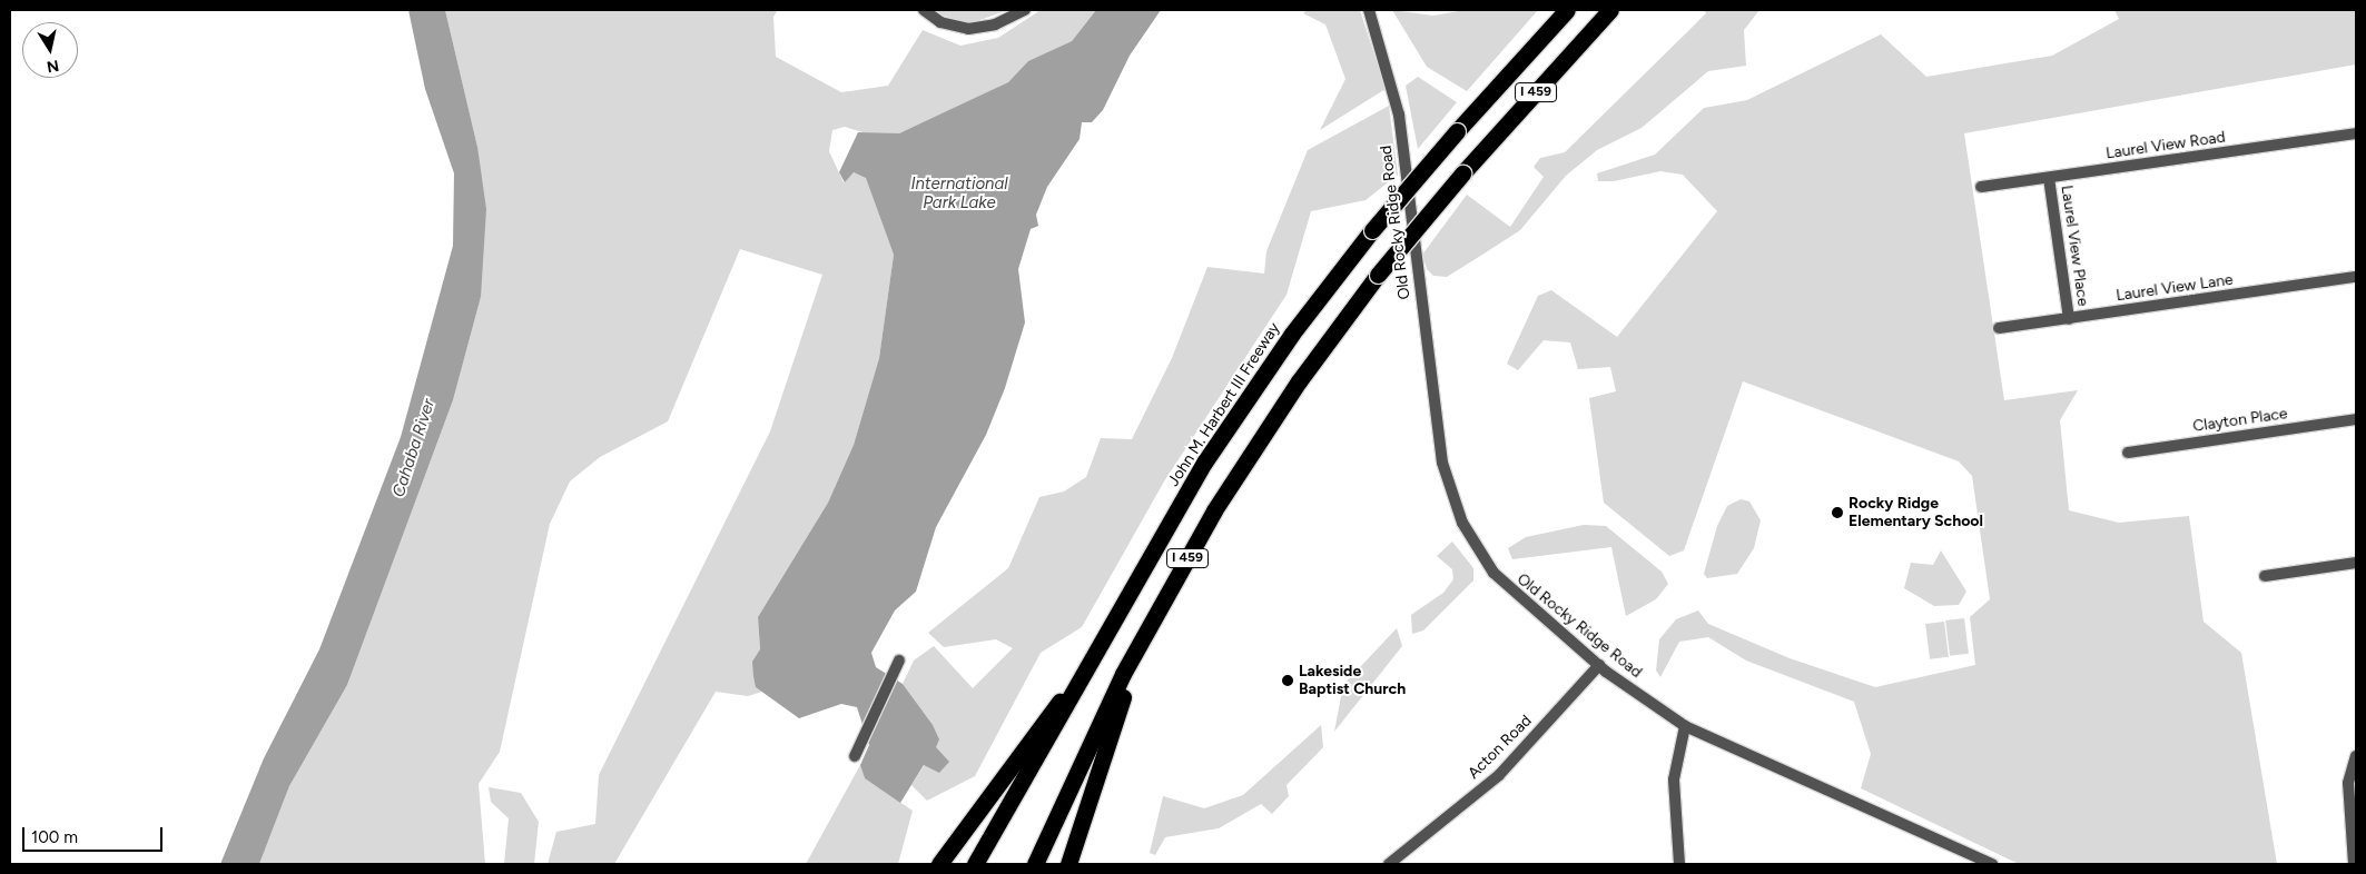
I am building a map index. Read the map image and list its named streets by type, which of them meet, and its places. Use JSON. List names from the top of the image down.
{
  "streets": {
    "highway": ["I 459", "John M. Harbert III Freeway"],
    "street": [
      "Laurel View Road",
      "Old Rocky Ridge Road",
      "Laurel View Place",
      "Laurel View Lane",
      "Clayton Place",
      "Acton Road"
    ]
  },
  "crossings": [
    ["Laurel View Road", "Laurel View Place"],
    ["Old Rocky Ridge Road", "Acton Road"],
    ["Laurel View Place", "Laurel View Lane"]
  ],
  "water": ["International Park Lake", "Cahaba River"],
  "places": ["Rocky Ridge Elementary School", "Lakeside Baptist Church"],
  "scale_bar": "100 m",
  "north": "bottom"
}
